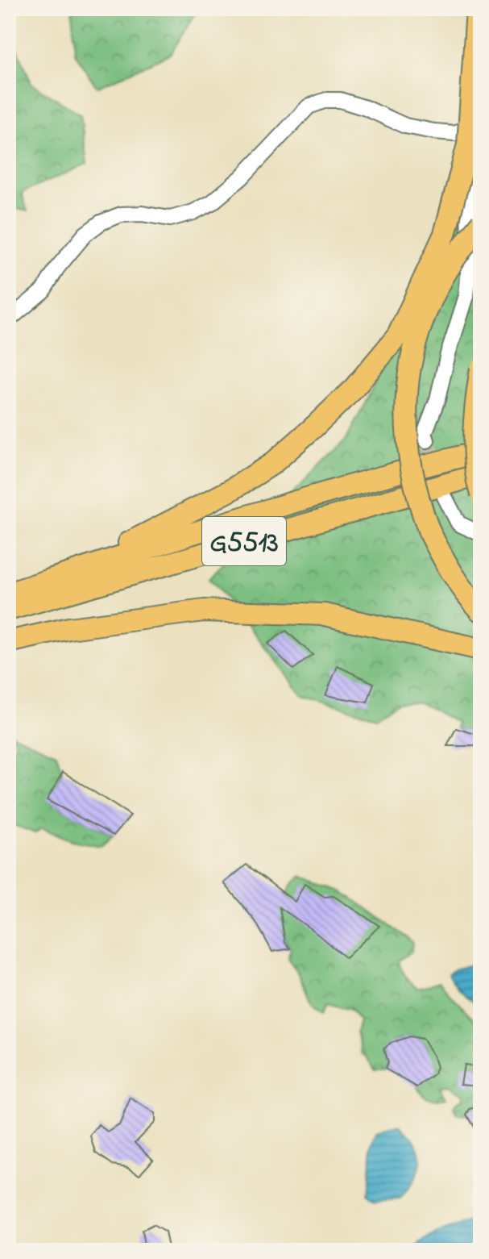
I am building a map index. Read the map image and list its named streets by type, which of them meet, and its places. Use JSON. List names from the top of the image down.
{
  "streets": {
    "highway": ["G5513"]
  }
}
